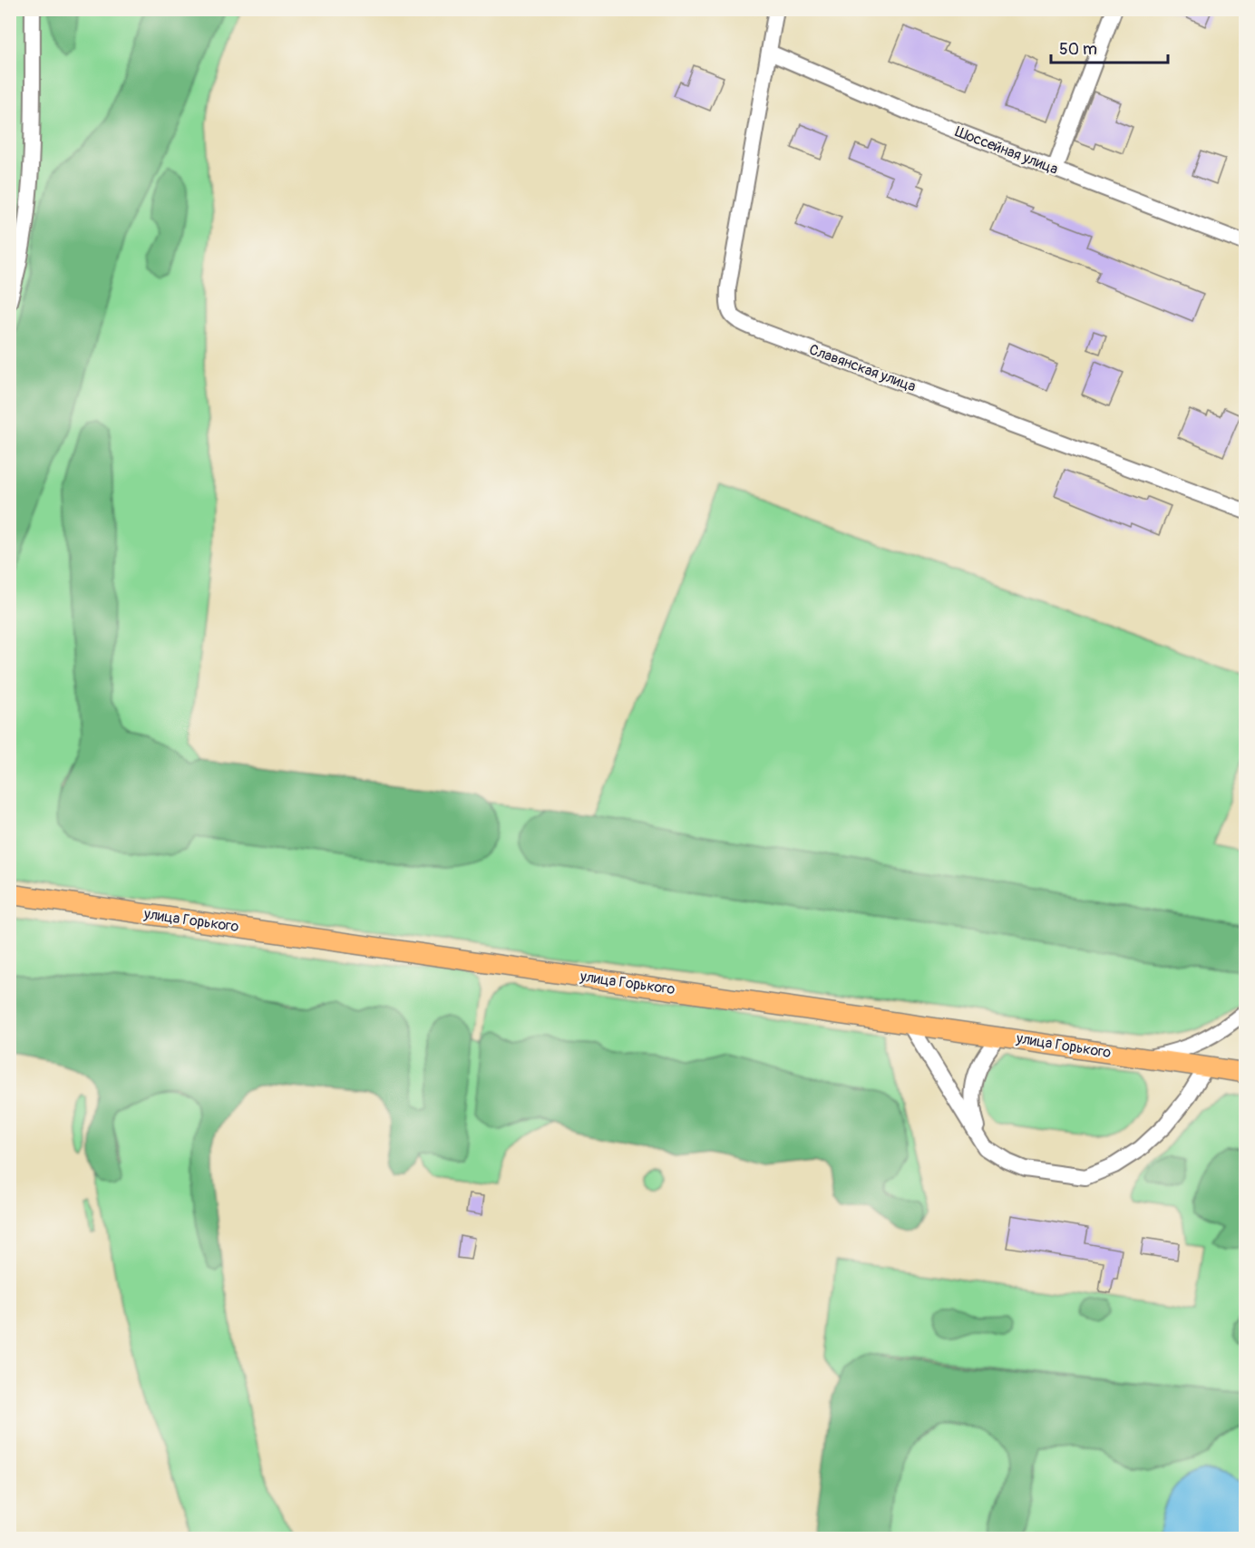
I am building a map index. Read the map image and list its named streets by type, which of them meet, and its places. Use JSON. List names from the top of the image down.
{
  "streets": {
    "main road": ["улица Горького"],
    "street": ["Шоссейная улица", "Славянская улица"]
  },
  "crossings": [
    ["Шоссейная улица", "Славянская улица"]
  ],
  "scale_bar": "50 m"
}
